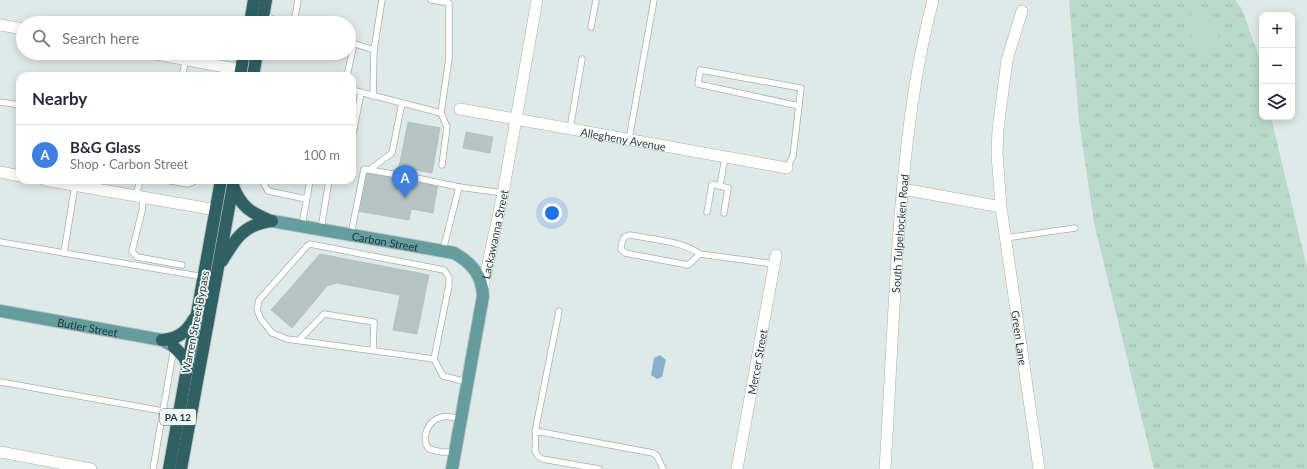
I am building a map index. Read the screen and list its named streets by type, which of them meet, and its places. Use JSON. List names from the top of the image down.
{
  "streets": {
    "highway": ["Warren Street Bypass", "PA 12"],
    "main road": ["Lackawanna Street", "Carbon Street", "Butler Street"],
    "street": [
      "Allegheny Avenue",
      "South Tulpehocken Road",
      "Green Lane",
      "Mercer Street"
    ]
  },
  "crossings": [
    ["Allegheny Avenue", "Lackawanna Street"],
    ["Lackawanna Street", "Carbon Street"]
  ],
  "page": {
    "map_buttons": ["+", "−"],
    "search": "Search here",
    "heading": "Nearby",
    "list": [
      {
        "mark": "A",
        "name": "B&G Glass",
        "note": "Shop · Carbon Street",
        "value": "100 m"
      }
    ],
    "pins": "A"
  }
}
